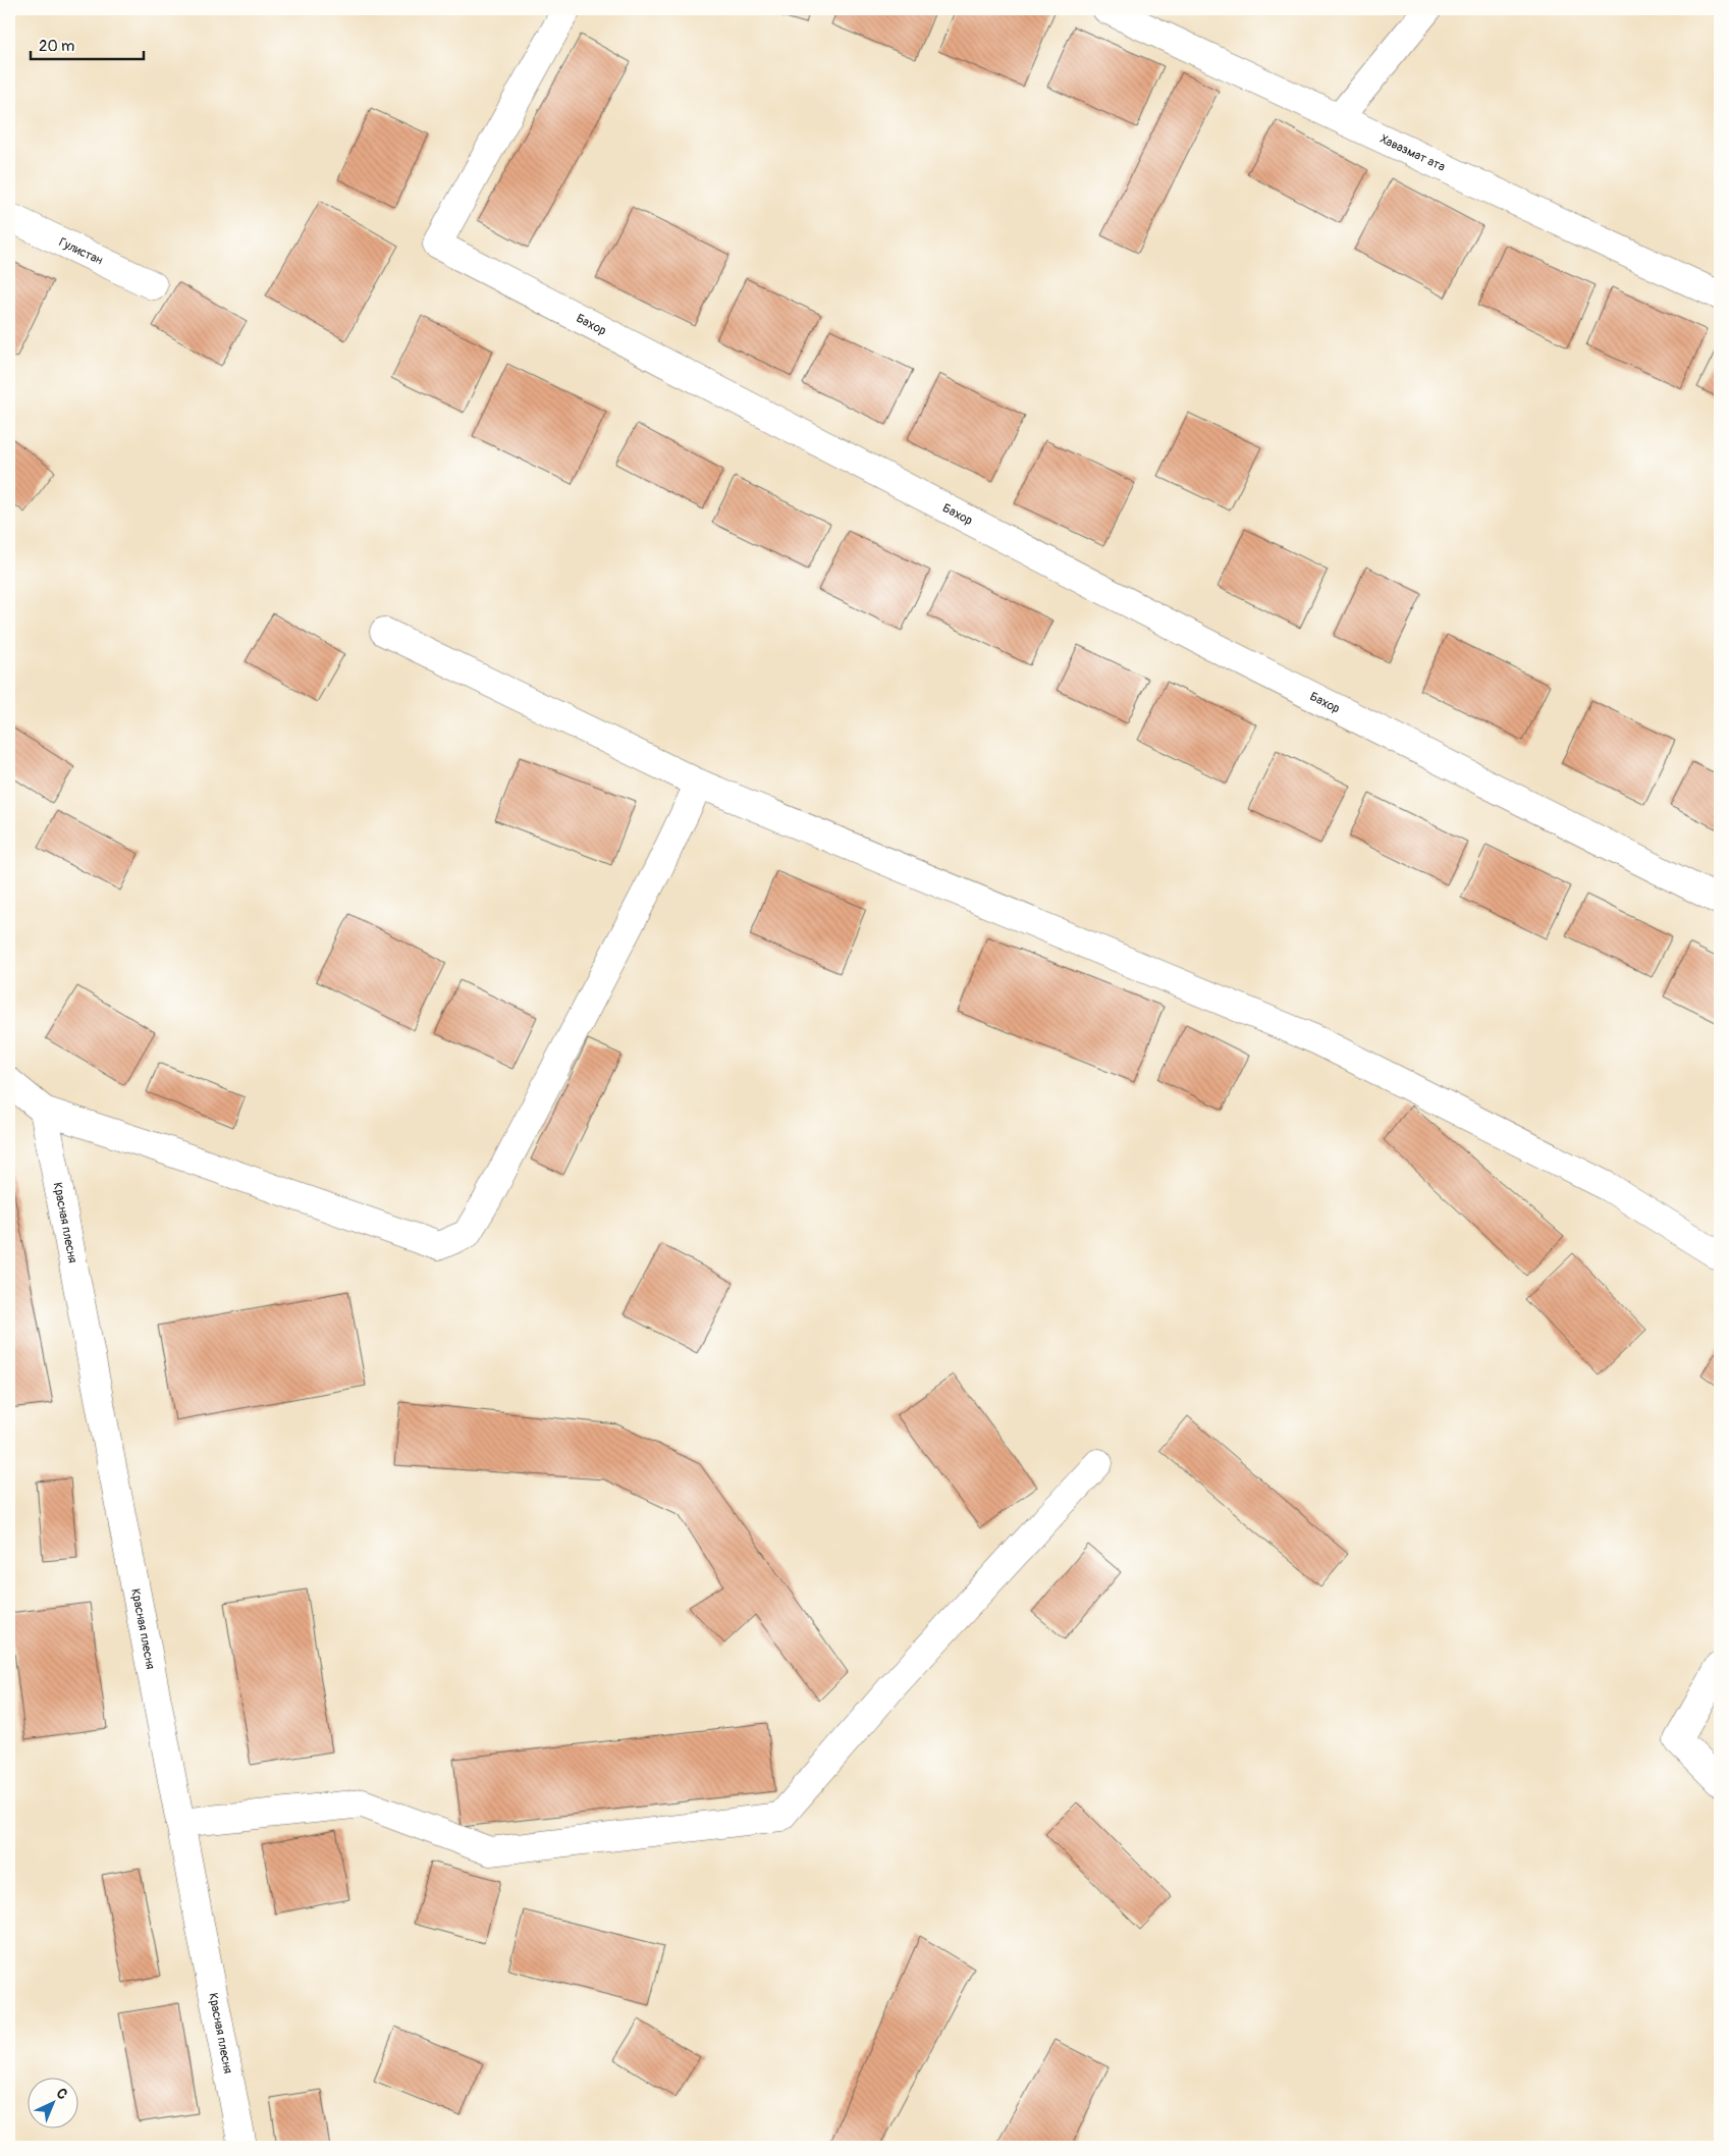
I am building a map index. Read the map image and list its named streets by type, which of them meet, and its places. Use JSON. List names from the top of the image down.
{
  "streets": {
    "street": [
      "Хавазмат ата",
      "Гулистан",
      "Бахор",
      "Красная плесня"
    ]
  },
  "scale_bar": "20 m",
  "north": "top right"
}
